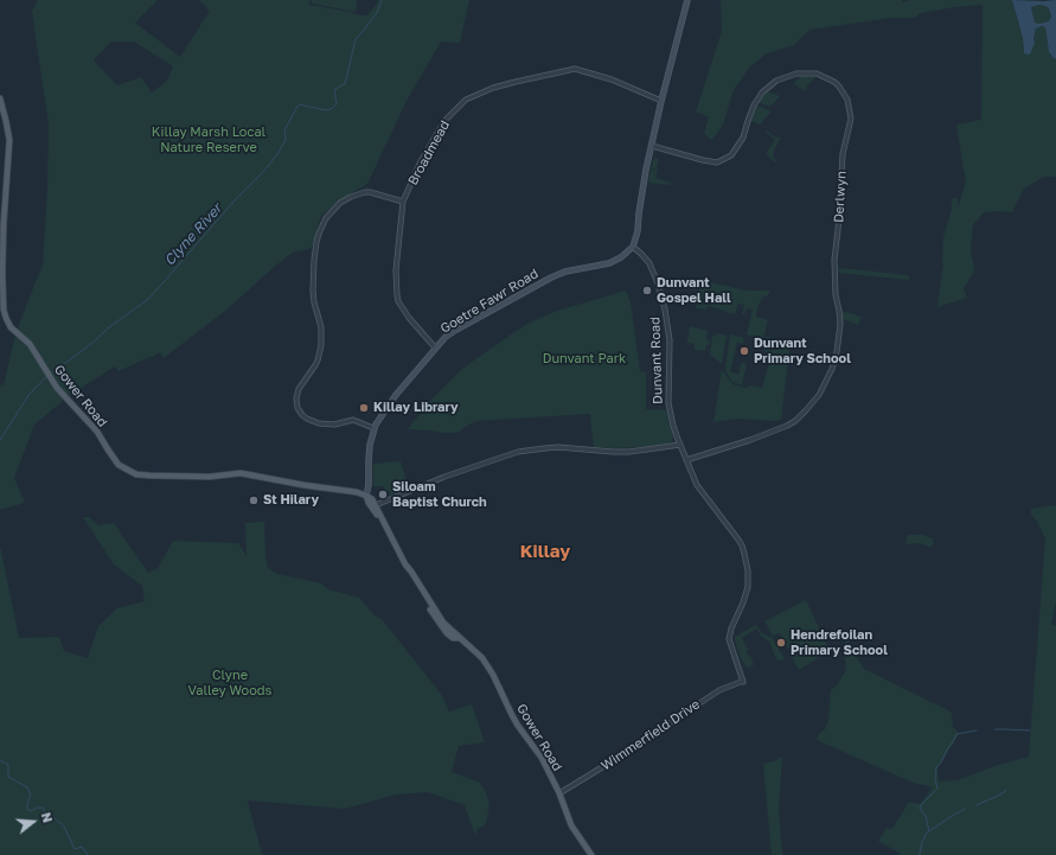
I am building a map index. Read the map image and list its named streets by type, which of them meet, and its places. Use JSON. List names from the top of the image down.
{
  "streets": {
    "main road": ["Goetre Fawr Road", "Gower Road"],
    "street": [
      "Broadmead",
      "Derlwyn",
      "Dunvant Road",
      "Wimmerfield Drive"
    ]
  },
  "crossings": [
    ["Broadmead", "Goetre Fawr Road"],
    ["Derlwyn", "Dunvant Road"],
    ["Goetre Fawr Road", "Dunvant Road"],
    ["Goetre Fawr Road", "Gower Road"],
    ["Dunvant Road", "Wimmerfield Drive"],
    ["Gower Road", "Wimmerfield Drive"]
  ],
  "districts": ["Killay"],
  "water": ["Clyne River"],
  "parks": ["Killay Marsh Local Nature Reserve", "Dunvant Park", "Clyne Valley Woods"],
  "places": [
    "Dunvant Gospel Hall",
    "Dunvant Primary School",
    "Killay Library",
    "Siloam Baptist Church",
    "St Hilary",
    "Hendrefoilan Primary School"
  ],
  "north": "right"
}
